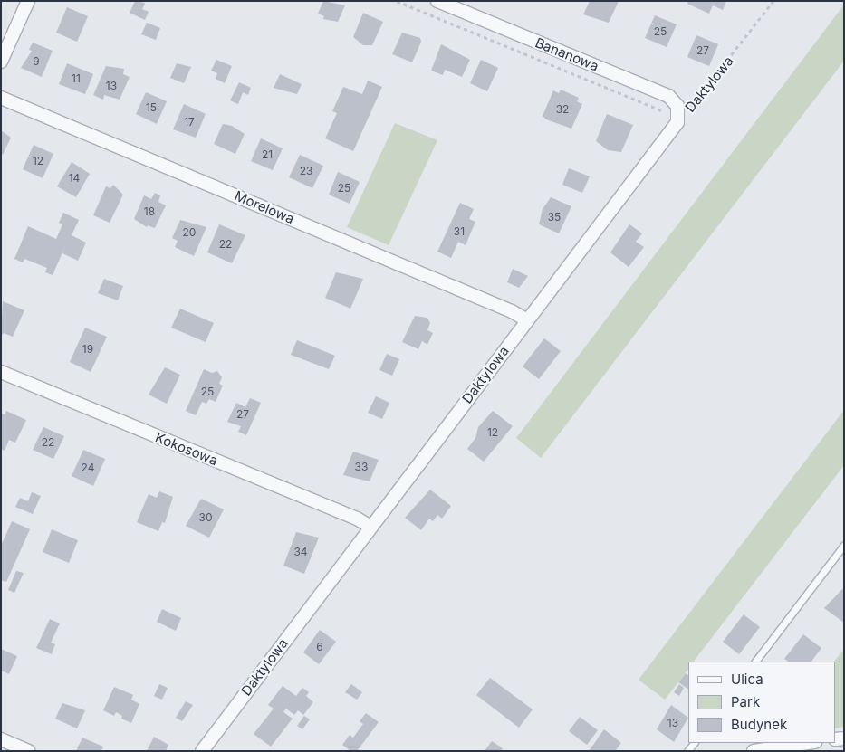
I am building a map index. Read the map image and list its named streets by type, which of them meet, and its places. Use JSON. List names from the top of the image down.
{
  "streets": {
    "street": [
      "Bananowa",
      "Daktylowa",
      "Morelowa",
      "Kokosowa"
    ]
  },
  "crossings": [
    ["Bananowa", "Daktylowa"],
    ["Daktylowa", "Morelowa"],
    ["Daktylowa", "Kokosowa"]
  ],
  "house_numbers": [
    "25",
    "27",
    "9",
    "11",
    "13",
    "15",
    "32",
    "17",
    "21",
    "12",
    "23",
    "14",
    "25",
    "18",
    "35",
    "31",
    "20",
    "22",
    "19",
    "25",
    "27",
    "12",
    "22",
    "33",
    "24",
    "30",
    "34",
    "6",
    "13"
  ],
  "legend": ["Ulica", "Park", "Budynek"]
}
